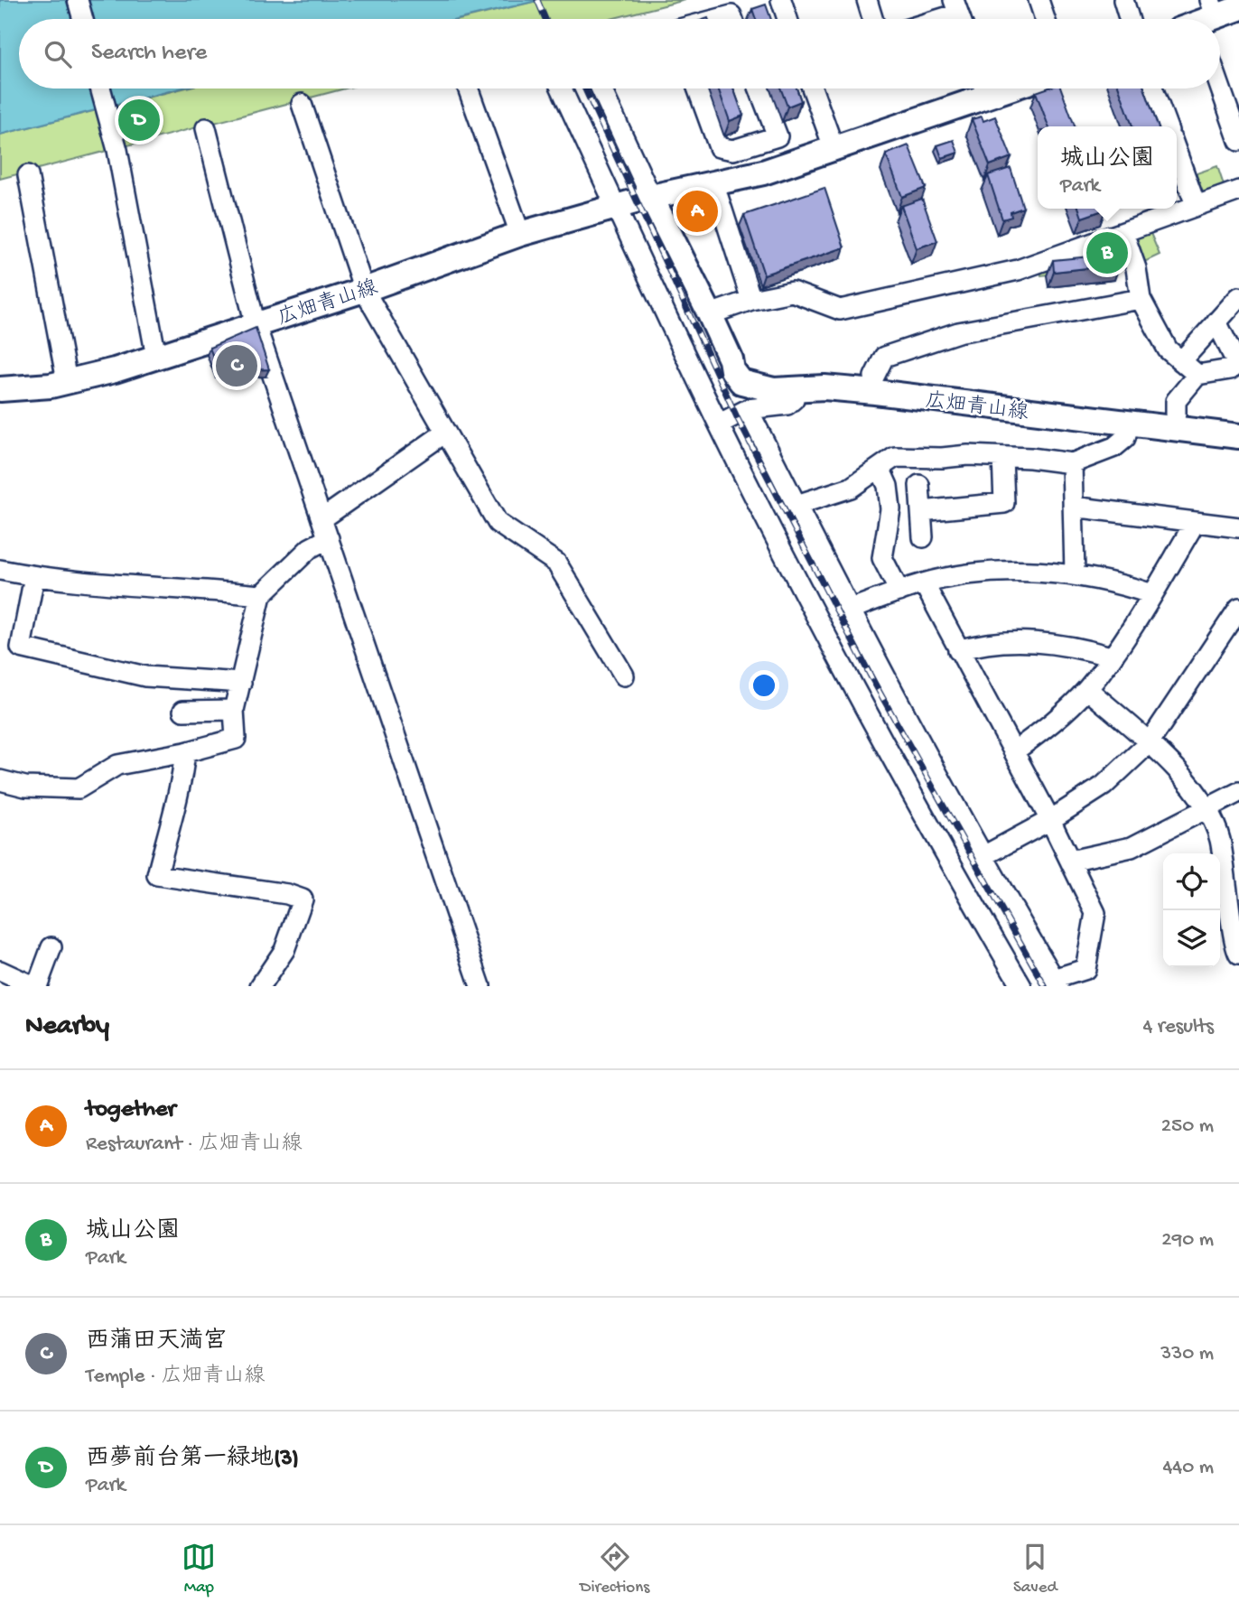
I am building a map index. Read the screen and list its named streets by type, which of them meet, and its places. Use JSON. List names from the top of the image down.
{
  "streets": {
    "main road": ["広畑青山線"]
  },
  "page": {
    "search": "Search here",
    "pins": [
      "D",
      "A",
      "B",
      "C"
    ],
    "popup": ["城山公園", "Park"],
    "heading": ["Nearby", "4 results"],
    "list": [
      {
        "mark": "A",
        "name": "together",
        "note": "Restaurant · 広畑青山線",
        "value": "250 m"
      },
      {
        "mark": "B",
        "name": "城山公園",
        "note": "Park",
        "value": "290 m"
      },
      {
        "mark": "C",
        "name": "西蒲田天満宮",
        "note": "Temple · 広畑青山線",
        "value": "330 m"
      },
      {
        "mark": "D",
        "name": "西夢前台第一緑地(3)",
        "note": "Park",
        "value": "440 m"
      }
    ],
    "nav": ["Map", "Directions", "Saved"]
  }
}
